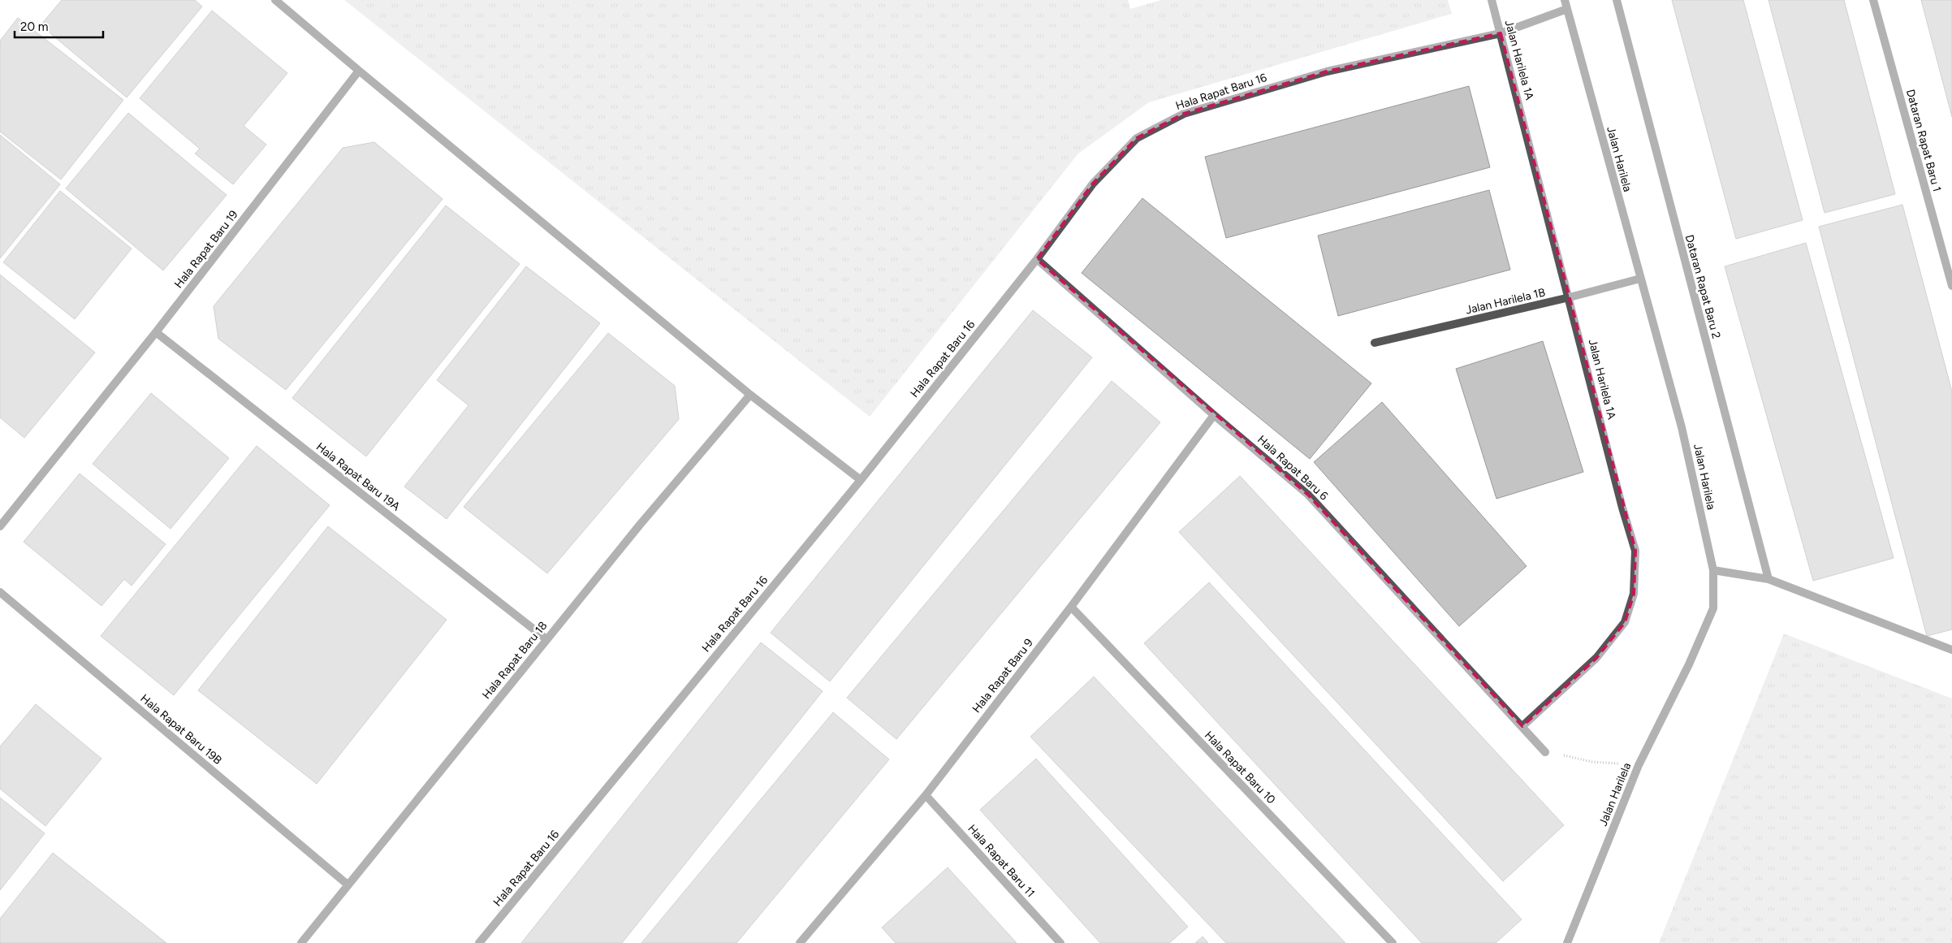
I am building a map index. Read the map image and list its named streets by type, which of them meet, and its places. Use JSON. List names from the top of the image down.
{
  "streets": {
    "street": [
      "Jalan Harilela 1A",
      "Hala Rapat Baru 16",
      "Dataran Rapat Baru 1",
      "Jalan Harilela",
      "Hala Rapat Baru 19",
      "Dataran Rapat Baru 2",
      "Jalan Harilela 1B",
      "Hala Rapat Baru 6",
      "Hala Rapat Baru 19A",
      "Hala Rapat Baru 18",
      "Hala Rapat Baru 9",
      "Hala Rapat Baru 19B",
      "Hala Rapat Baru 10",
      "Hala Rapat Baru 11"
    ]
  },
  "crossings": [
    ["Jalan Harilela 1A", "Hala Rapat Baru 16"],
    ["Jalan Harilela 1A", "Jalan Harilela 1B"],
    ["Jalan Harilela 1A", "Hala Rapat Baru 6"],
    ["Hala Rapat Baru 16", "Jalan Harilela"],
    ["Hala Rapat Baru 16", "Hala Rapat Baru 6"],
    ["Jalan Harilela", "Jalan Harilela 1B"],
    ["Hala Rapat Baru 19", "Hala Rapat Baru 19A"],
    ["Hala Rapat Baru 6", "Hala Rapat Baru 9"],
    ["Hala Rapat Baru 19A", "Hala Rapat Baru 18"],
    ["Hala Rapat Baru 18", "Hala Rapat Baru 19B"],
    ["Hala Rapat Baru 9", "Hala Rapat Baru 10"],
    ["Hala Rapat Baru 9", "Hala Rapat Baru 11"]
  ],
  "scale_bar": "20 m"
}
